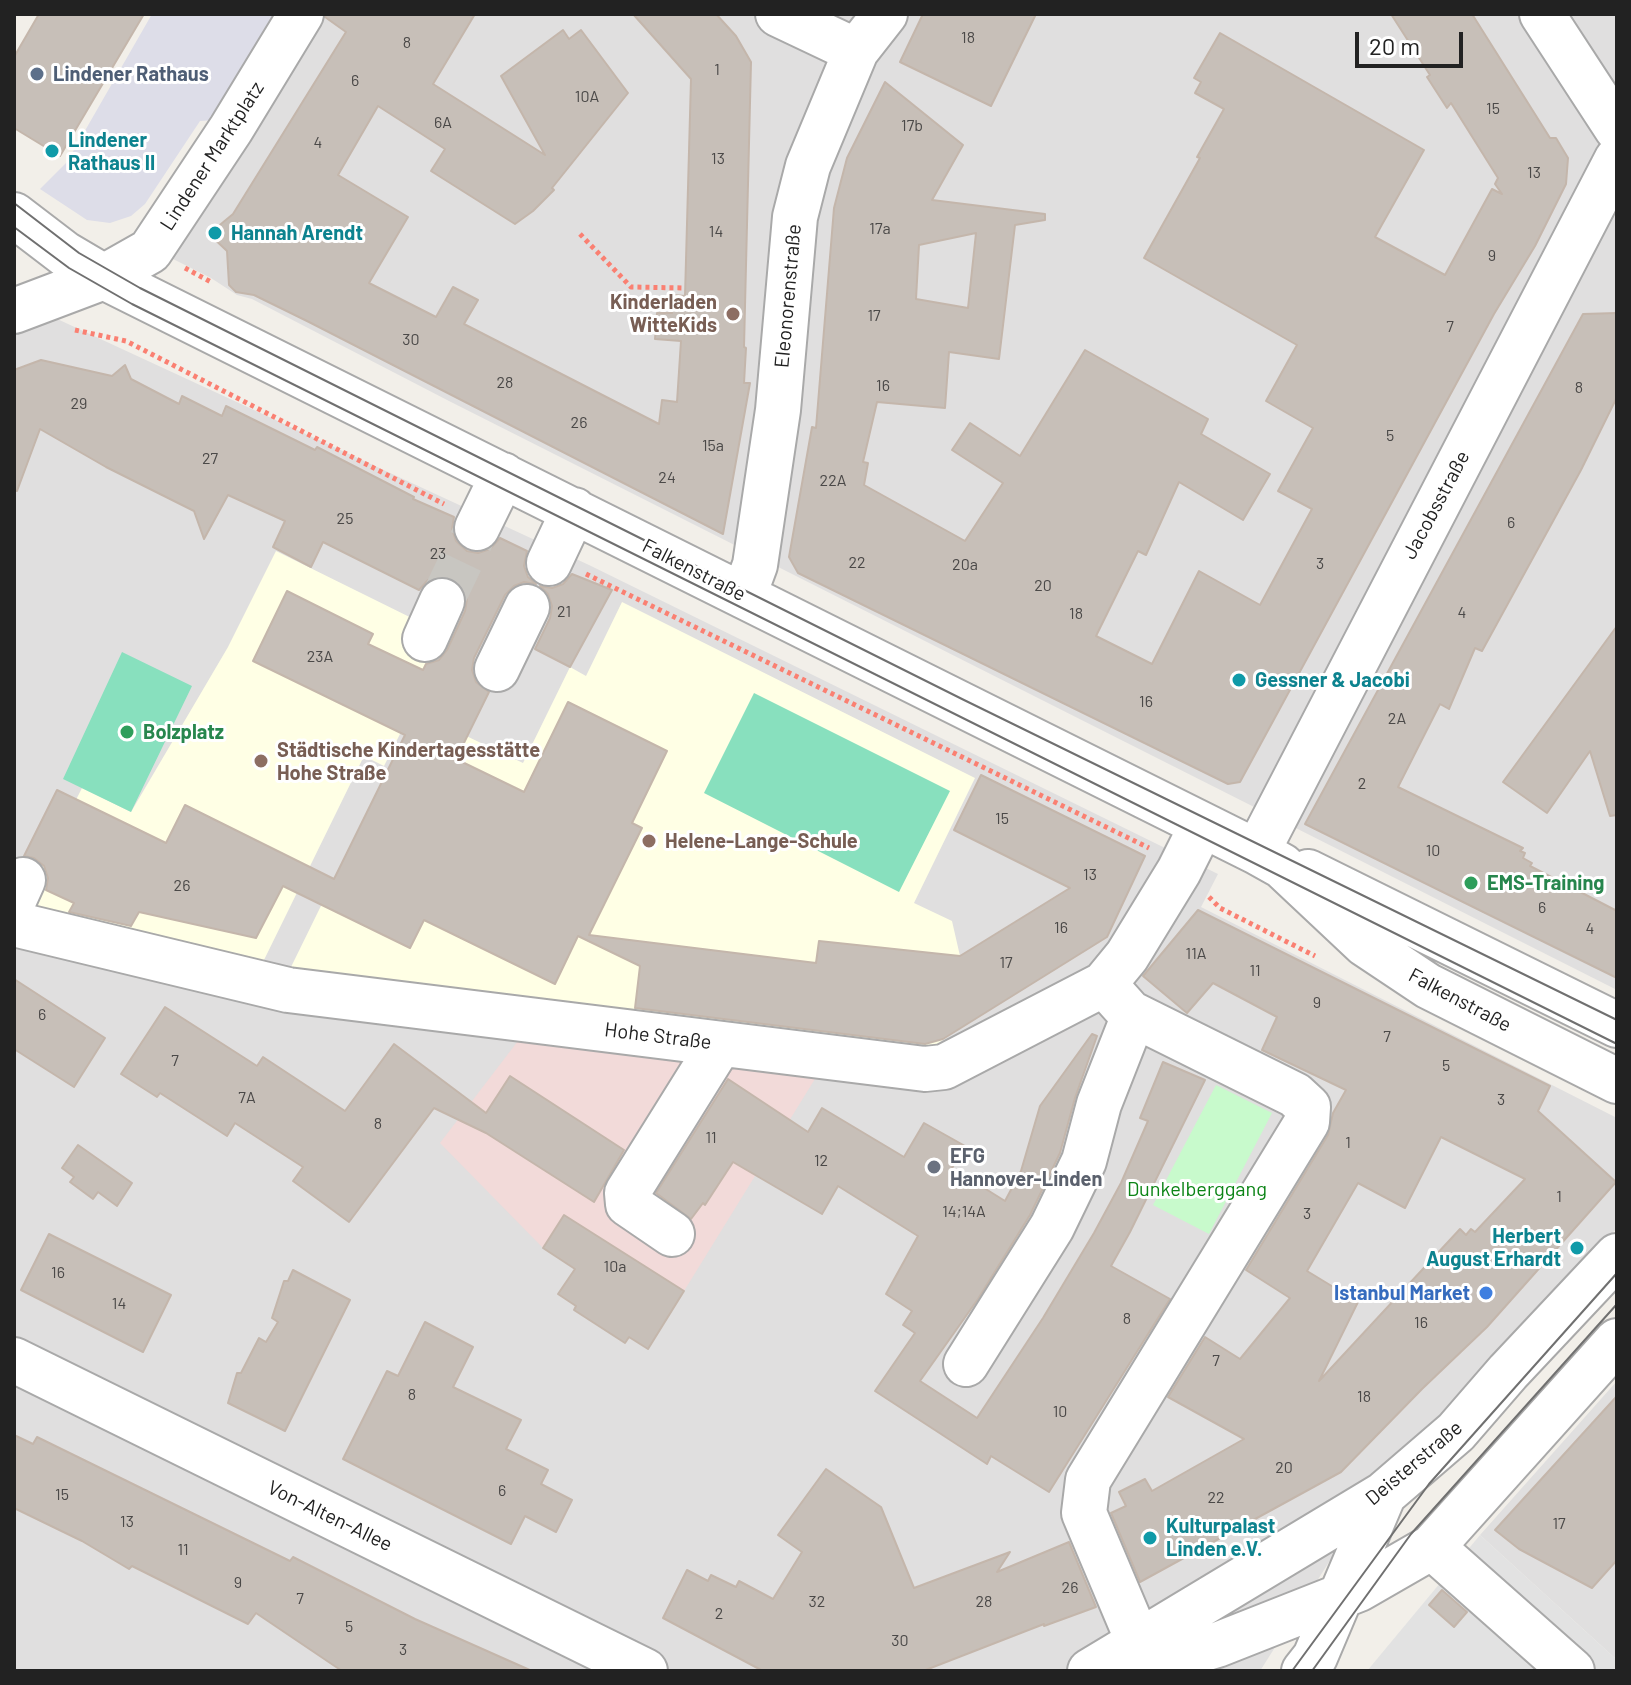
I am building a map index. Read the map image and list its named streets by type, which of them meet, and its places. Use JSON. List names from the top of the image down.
{
  "streets": {
    "street": [
      "Lindener Marktplatz",
      "Eleonorenstraße",
      "Jacobsstraße",
      "Falkenstraße",
      "Hohe Straße",
      "Deisterstraße",
      "Von-Alten-Allee"
    ]
  },
  "crossings": [
    ["Lindener Marktplatz", "Falkenstraße"],
    ["Eleonorenstraße", "Falkenstraße"],
    ["Jacobsstraße", "Falkenstraße"],
    ["Falkenstraße", "Hohe Straße"]
  ],
  "parks": ["Dunkelberggang"],
  "places": [
    "Lindener Rathaus",
    "Lindener Rathaus II",
    "Hannah Arendt",
    "Kinderladen WitteKids",
    "Gessner & Jacobi",
    "Bolzplatz",
    "Städtische Kindertagesstätte Hohe Straße",
    "Helene-Lange-Schule",
    "EMS-Training",
    "EFG Hannover-Linden",
    "Herbert August Erhardt",
    "Istanbul Market",
    "Kulturpalast Linden e.V."
  ],
  "house_numbers": [
    "18",
    "8",
    "1",
    "6",
    "10A",
    "15",
    "6A",
    "17b",
    "4",
    "13",
    "13",
    "17a",
    "14",
    "9",
    "17",
    "7",
    "30",
    "28",
    "16",
    "8",
    "29",
    "26",
    "5",
    "15a",
    "27",
    "24",
    "22A",
    "25",
    "6",
    "23",
    "22",
    "3",
    "20a",
    "20",
    "21",
    "4",
    "18",
    "23A",
    "16",
    "2A",
    "2",
    "15",
    "10",
    "13",
    "26",
    "6",
    "16",
    "4",
    "11A",
    "17",
    "11",
    "9",
    "6",
    "7",
    "7",
    "5",
    "7A",
    "3",
    "8",
    "11",
    "1",
    "12",
    "1",
    "14;14A",
    "3",
    "10a",
    "16",
    "14",
    "8",
    "16",
    "7",
    "8",
    "18",
    "10",
    "20",
    "6",
    "15",
    "22",
    "13",
    "17",
    "11",
    "9",
    "26",
    "7",
    "32",
    "28",
    "2",
    "5",
    "30",
    "3"
  ],
  "scale_bar": "20 m"
}
